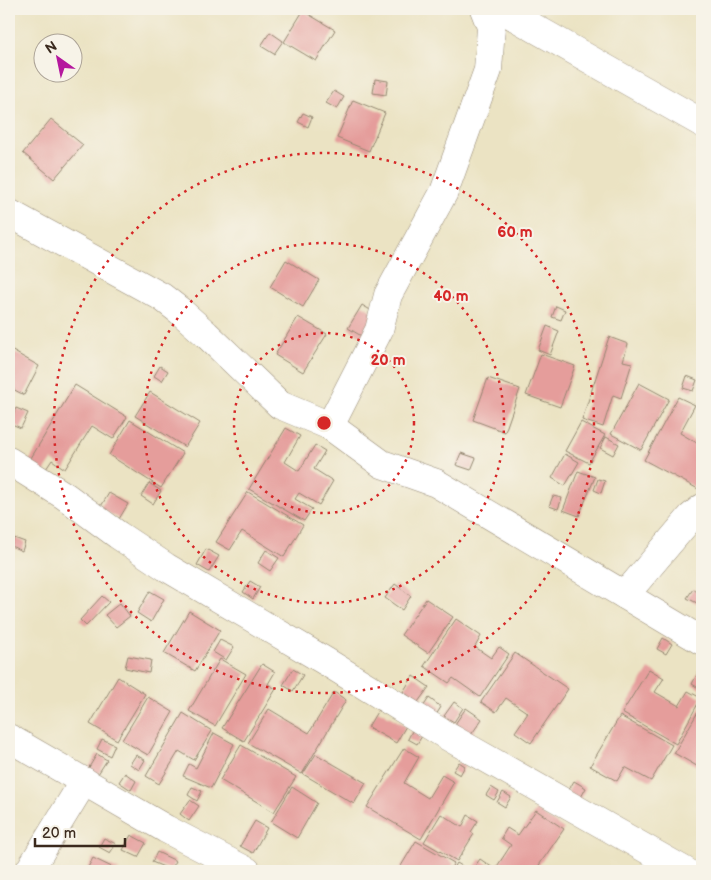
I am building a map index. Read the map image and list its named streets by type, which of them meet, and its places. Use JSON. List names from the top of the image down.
{
  "scale_bar": "20 m",
  "north": "top left",
  "rings": ["60 m", "40 m", "20 m"]
}
